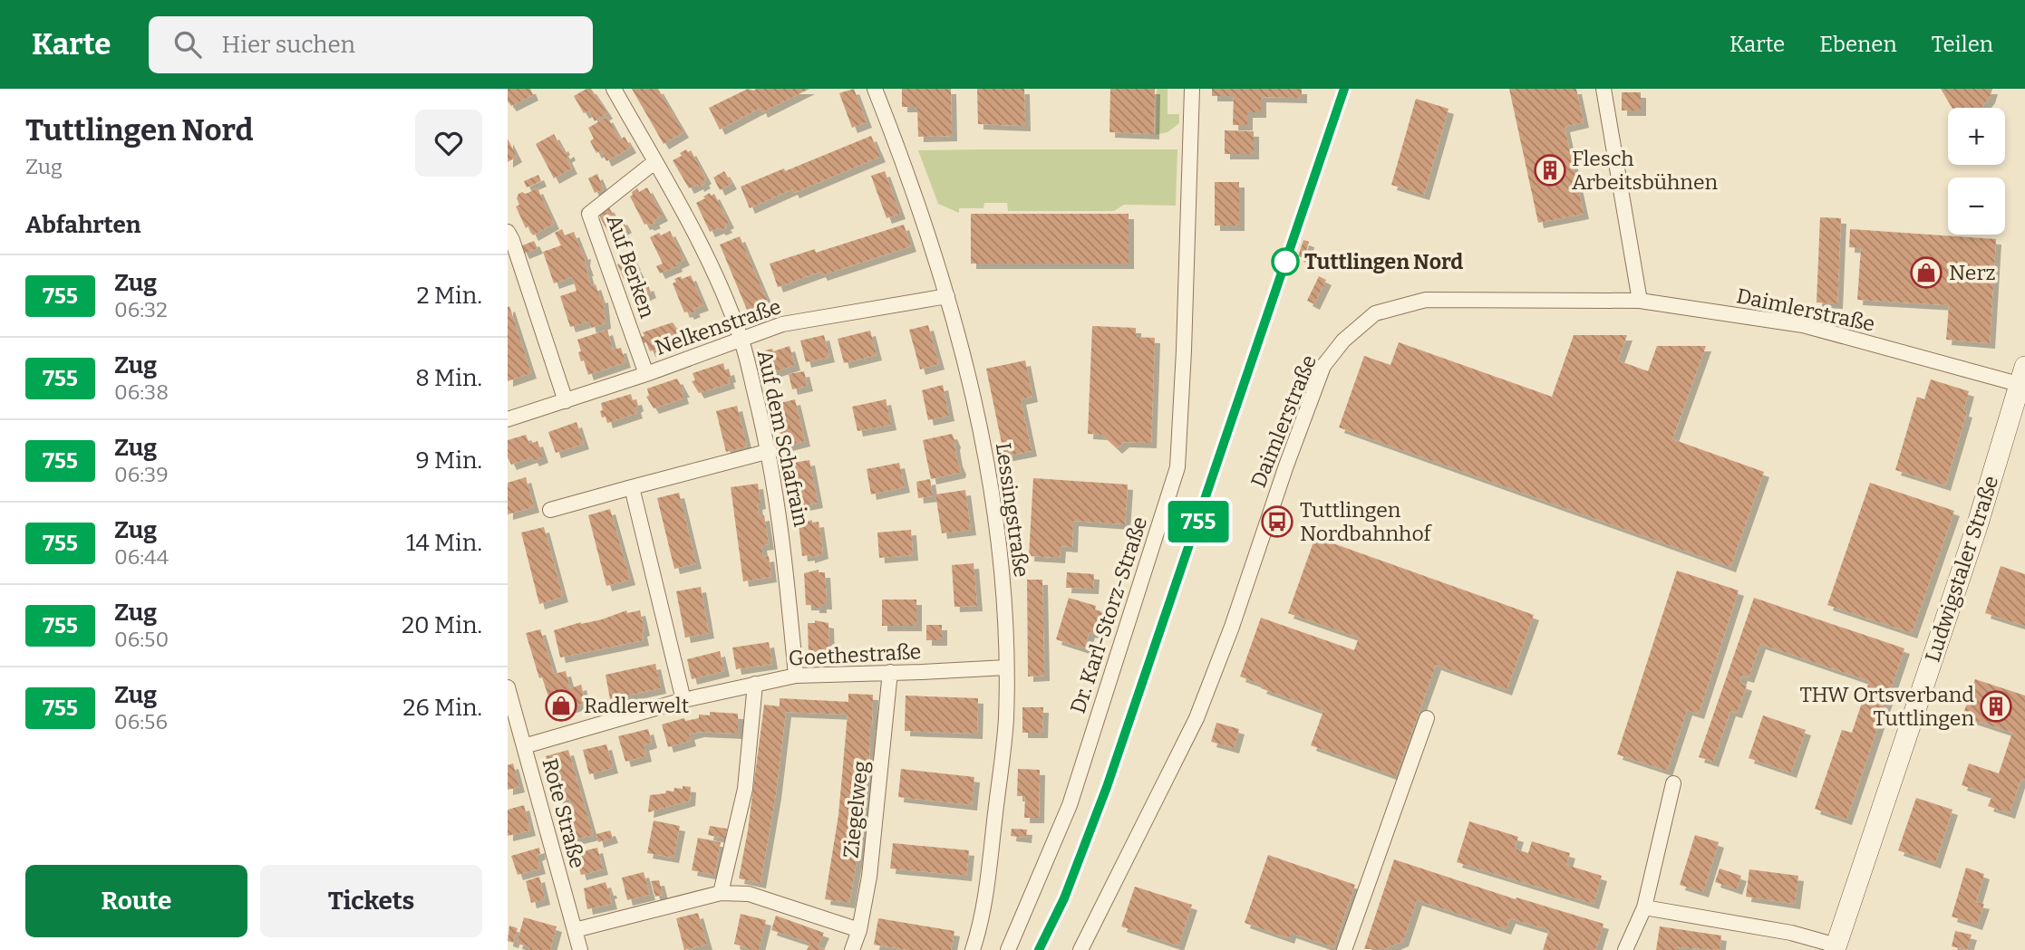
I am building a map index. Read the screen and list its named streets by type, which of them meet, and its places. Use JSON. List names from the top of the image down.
{
  "streets": {
    "main road": ["Ludwigstaler Straße"],
    "street": [
      "Auf Berken",
      "Daimlerstraße",
      "Nelkenstraße",
      "Auf dem Schafrain",
      "Lessingstraße",
      "Dr. Karl-Storz-Straße",
      "Goethestraße",
      "Ziegelweg",
      "Rote Straße"
    ]
  },
  "crossings": [
    ["Auf Berken", "Nelkenstraße"],
    ["Auf Berken", "Auf dem Schafrain"],
    ["Daimlerstraße", "Ludwigstaler Straße"],
    ["Nelkenstraße", "Auf dem Schafrain"],
    ["Nelkenstraße", "Lessingstraße"],
    ["Auf dem Schafrain", "Goethestraße"],
    ["Lessingstraße", "Goethestraße"],
    ["Goethestraße", "Ziegelweg"],
    ["Goethestraße", "Rote Straße"]
  ],
  "places": {
    "building": ["Flesch Arbeitsbühnen", "THW Ortsverband Tuttlingen"],
    "other": ["Tuttlingen Nord"],
    "shop": ["Nerz", "Radlerwelt"],
    "bus stop": ["Tuttlingen Nordbahnhof"]
  },
  "page": {
    "header": "Karte",
    "search": "Hier suchen",
    "nav": ["Karte", "Ebenen", "Teilen"],
    "heading": [
      ["Tuttlingen Nord", "Zug"],
      "Abfahrten"
    ],
    "on_map": "755",
    "map_buttons": ["+", "−"],
    "list": [
      {
        "mark": "755",
        "name": "Zug",
        "note": "06:32",
        "value": "2 Min."
      },
      {
        "mark": "755",
        "name": "Zug",
        "note": "06:38",
        "value": "8 Min."
      },
      {
        "mark": "755",
        "name": "Zug",
        "note": "06:39",
        "value": "9 Min."
      },
      {
        "mark": "755",
        "name": "Zug",
        "note": "06:44",
        "value": "14 Min."
      },
      {
        "mark": "755",
        "name": "Zug",
        "note": "06:50",
        "value": "20 Min."
      },
      {
        "mark": "755",
        "name": "Zug",
        "note": "06:56",
        "value": "26 Min."
      }
    ],
    "buttons": ["Route", "Tickets"]
  }
}
